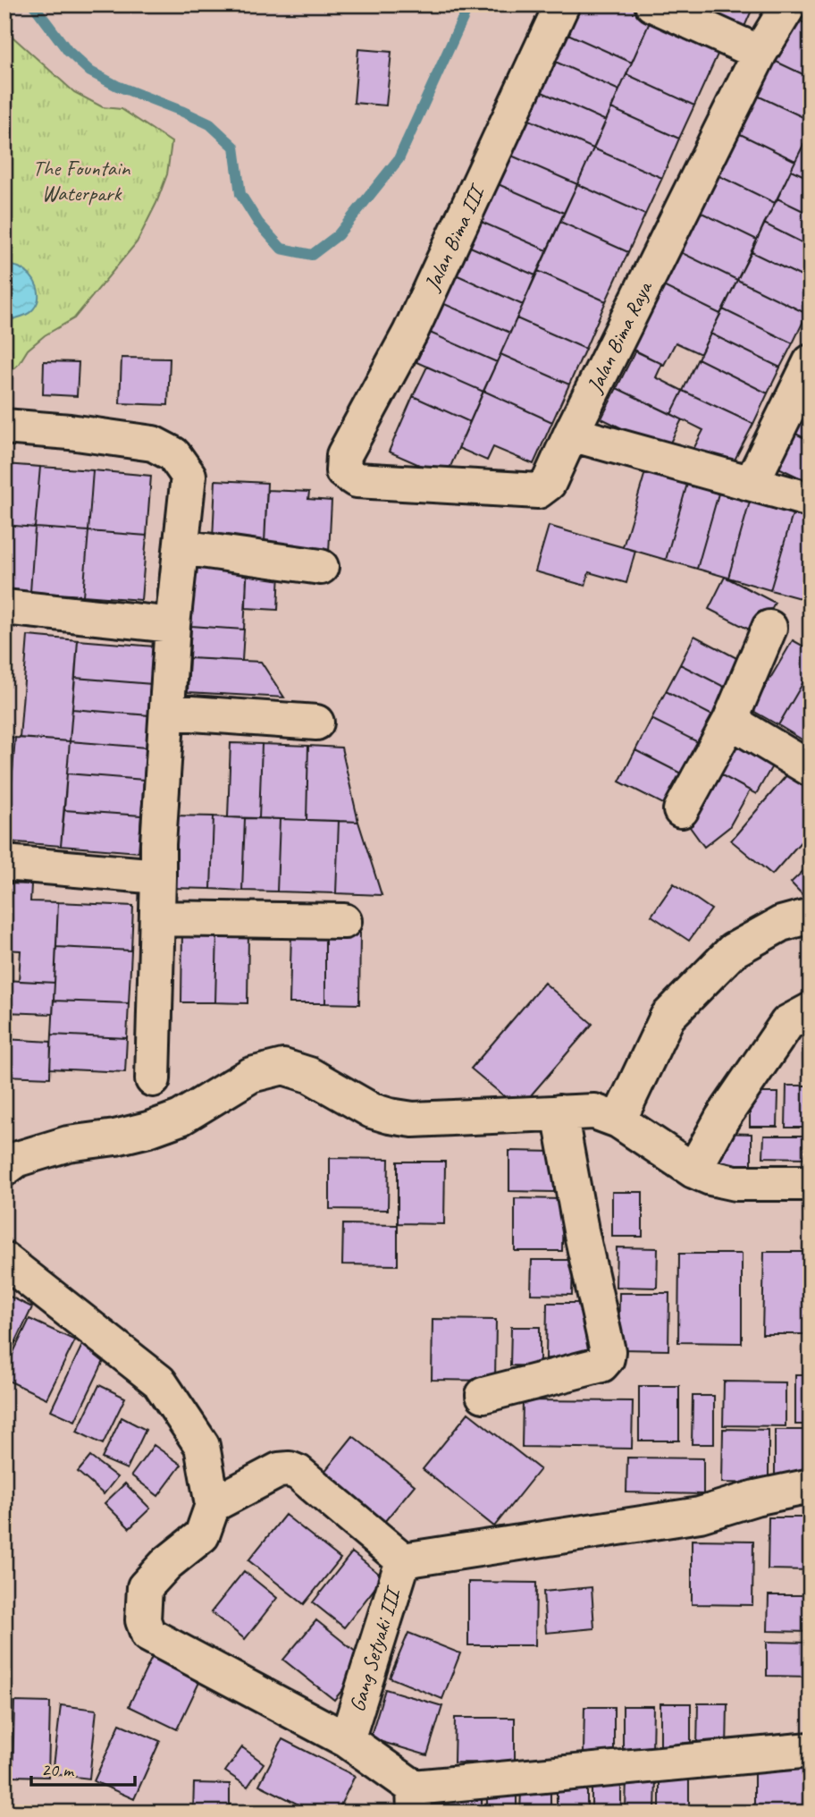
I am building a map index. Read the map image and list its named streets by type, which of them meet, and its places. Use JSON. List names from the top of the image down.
{
  "streets": {
    "street": ["Jalan Bima III", "Jalan Bima Raya", "Gang Setyaki III"]
  },
  "crossings": [
    ["Jalan Bima III", "Jalan Bima Raya"]
  ],
  "parks": ["The Fountain Waterpark"],
  "scale_bar": "20 m"
}
